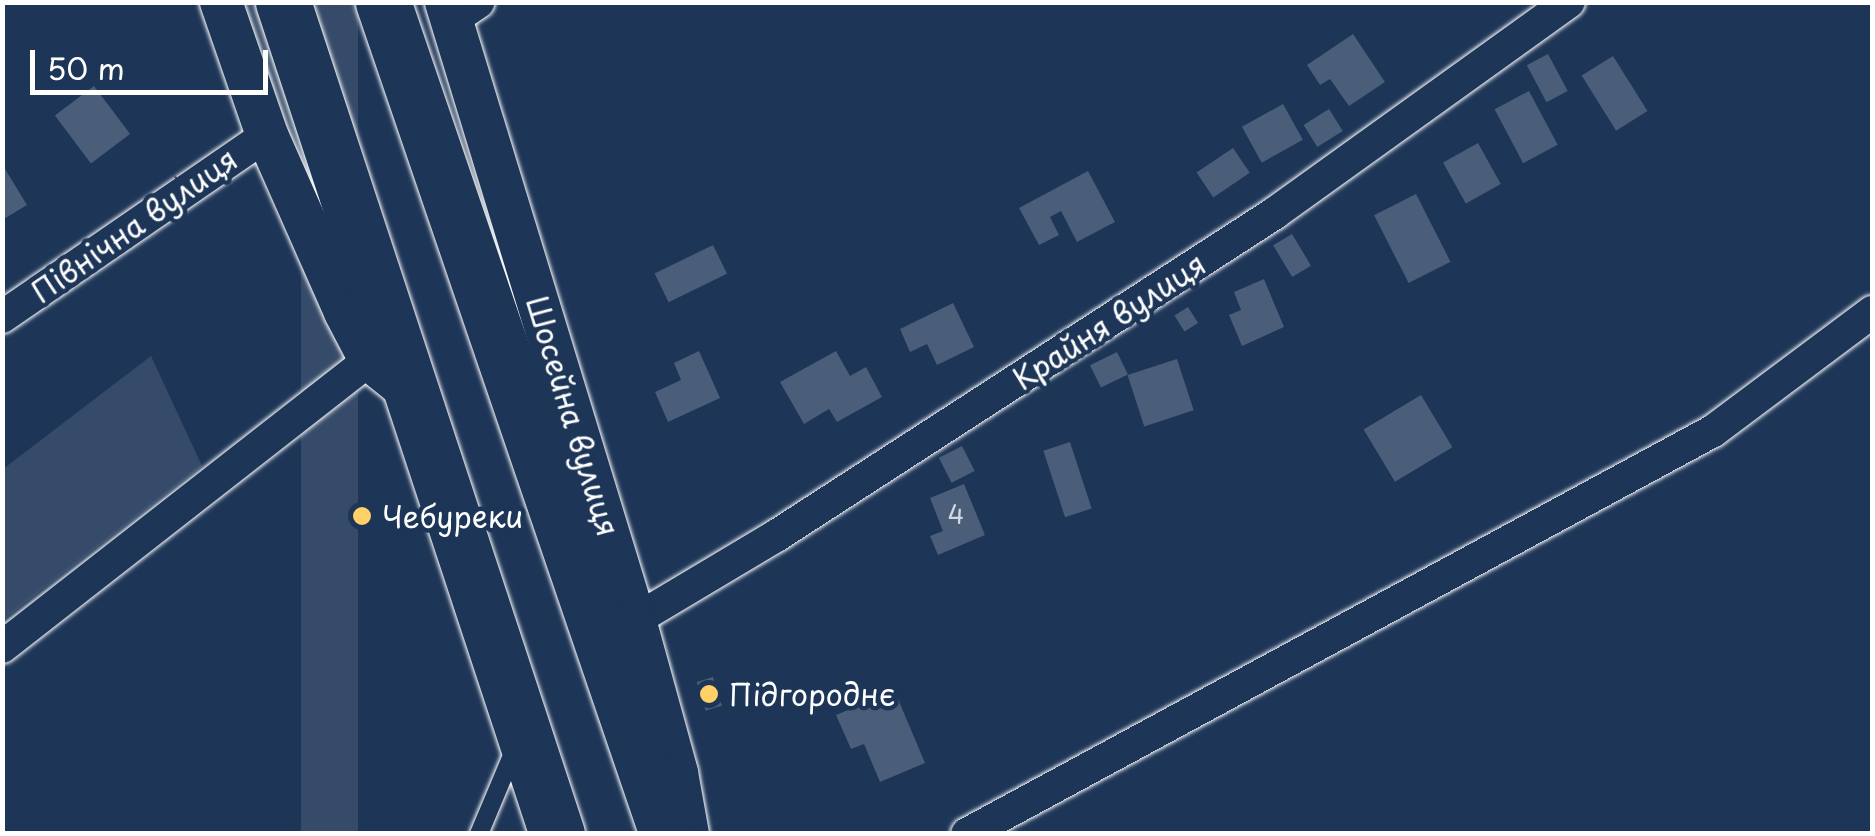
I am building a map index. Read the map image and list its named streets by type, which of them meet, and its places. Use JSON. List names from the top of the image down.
{
  "streets": {
    "street": ["Північна вулиця", "Крайня вулиця", "Шосейна вулиця"]
  },
  "crossings": [
    ["Крайня вулиця", "Шосейна вулиця"]
  ],
  "places": ["Чебуреки", "Підгороднє"],
  "house_numbers": ["4"],
  "scale_bar": "50 m"
}
